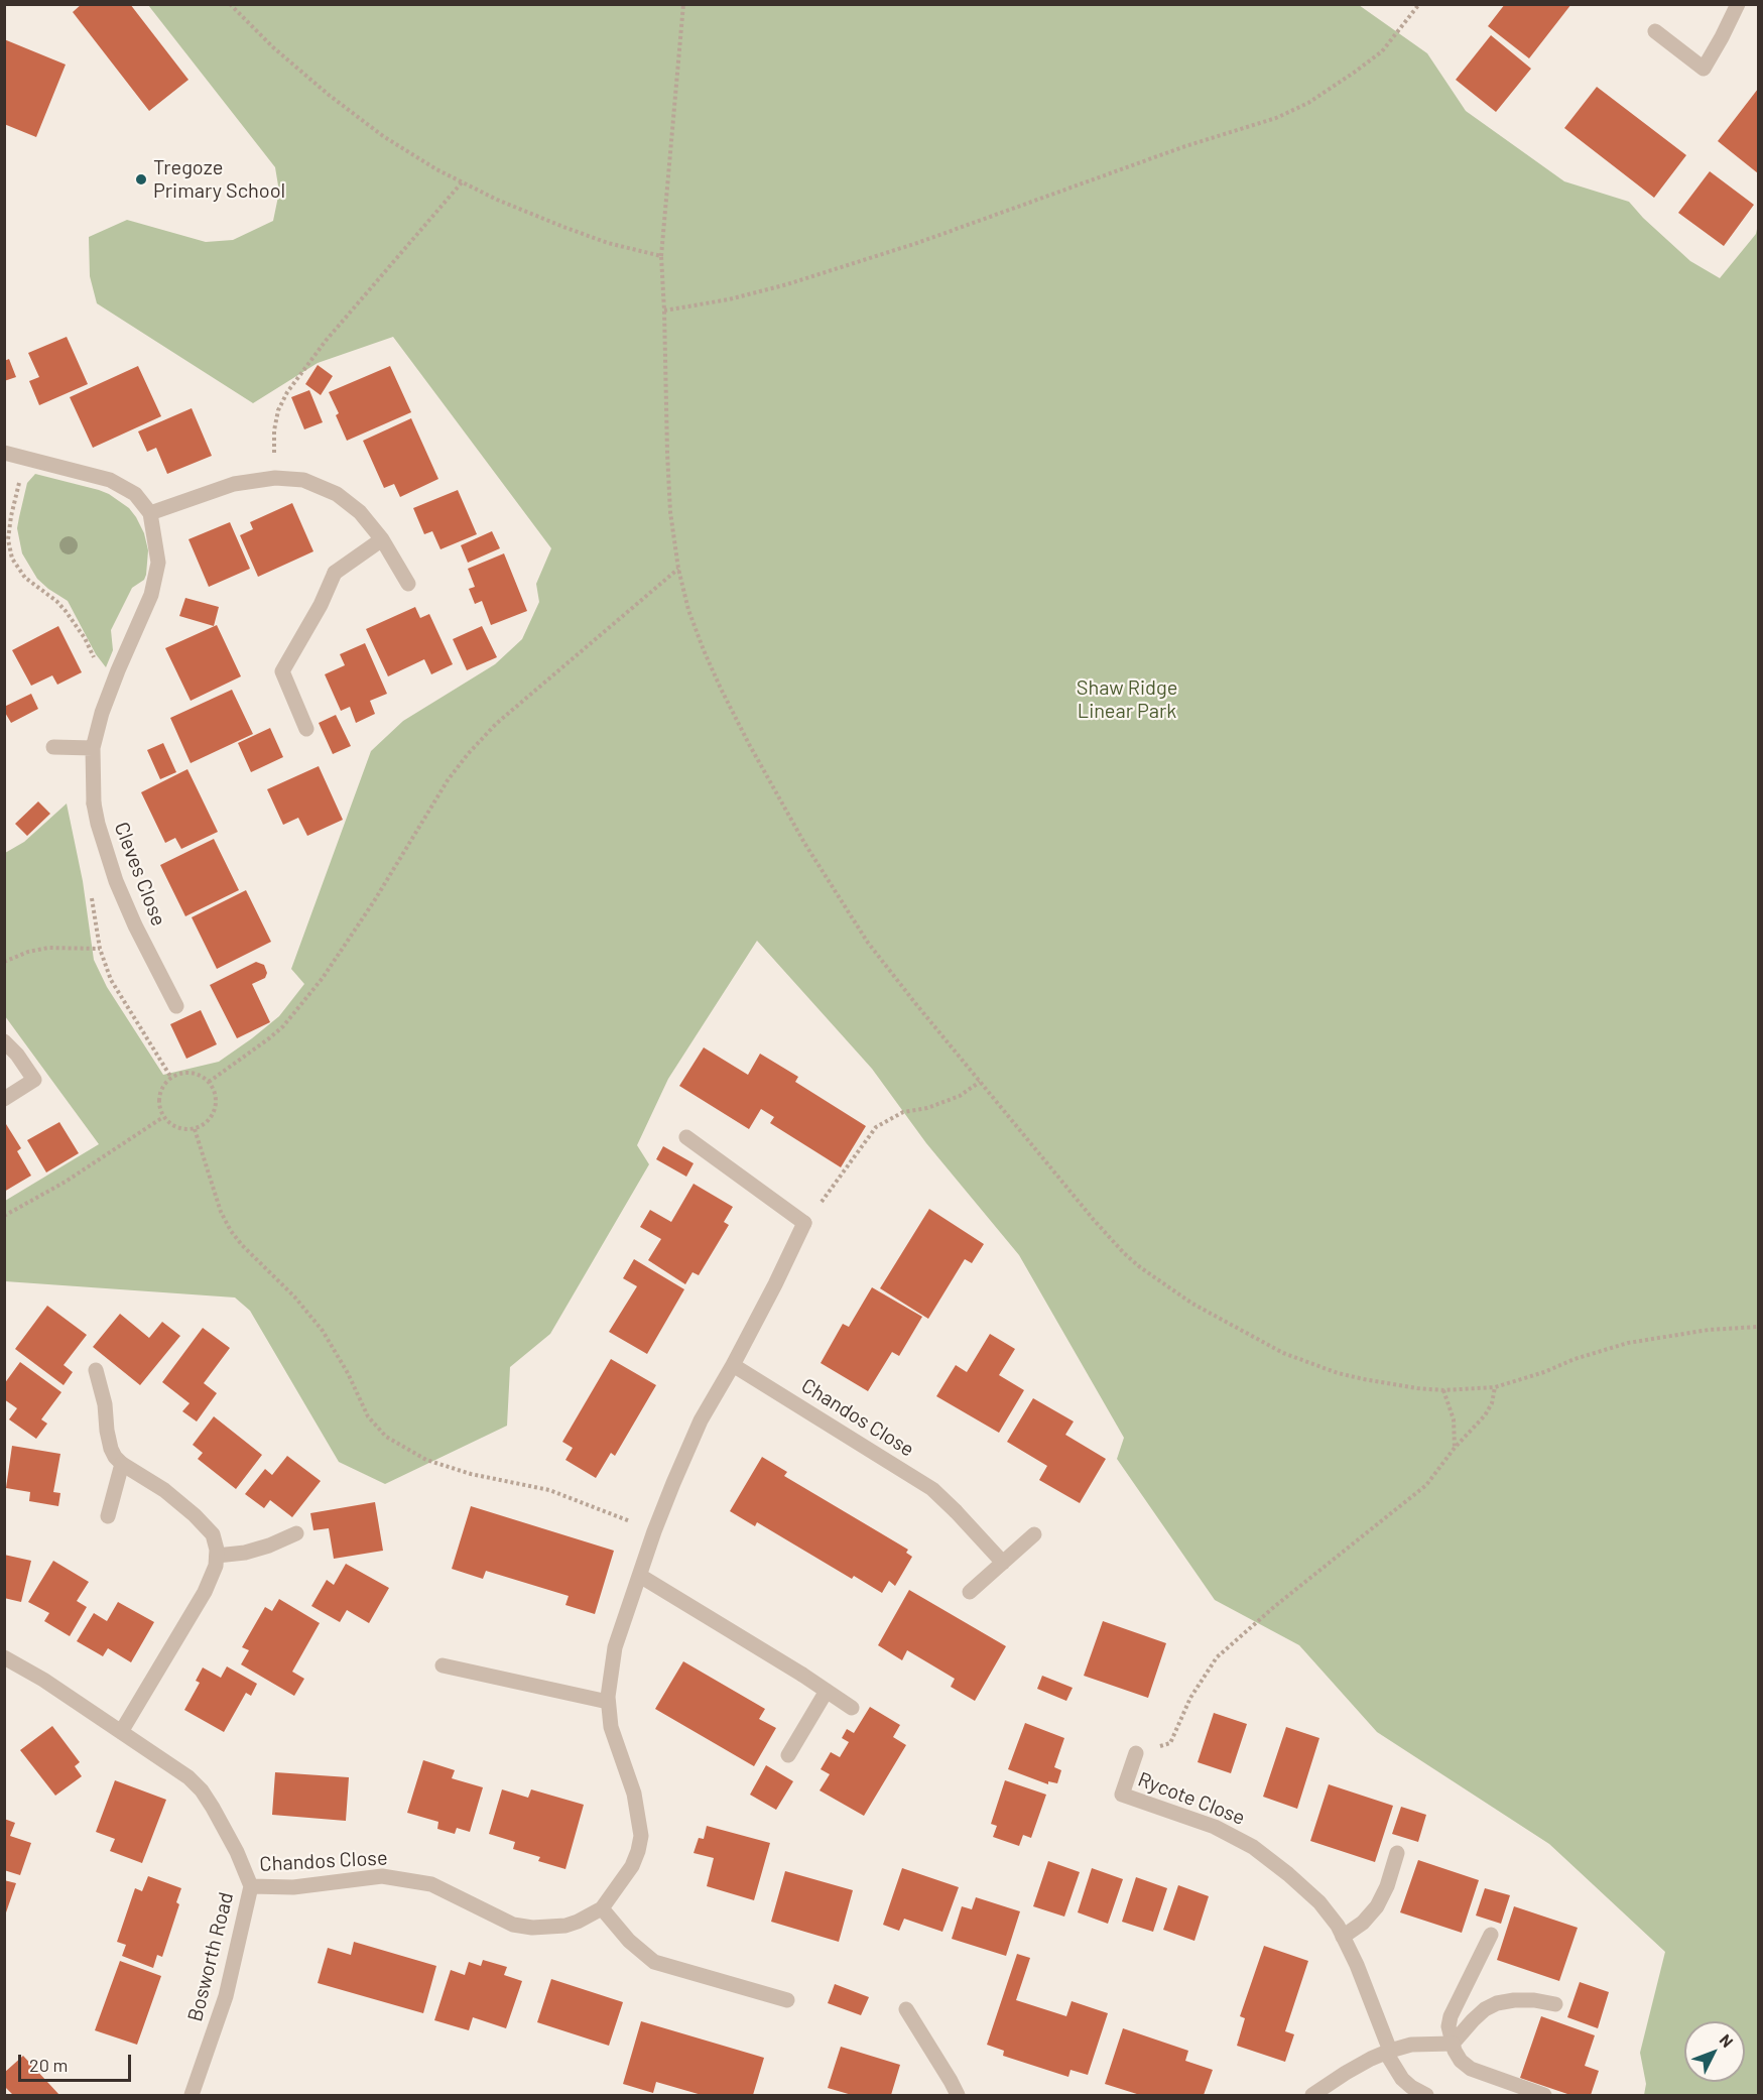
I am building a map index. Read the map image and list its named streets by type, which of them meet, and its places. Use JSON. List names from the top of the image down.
{
  "streets": {
    "street": [
      "Cleves Close",
      "Chandos Close",
      "Rycote Close",
      "Bosworth Road"
    ]
  },
  "crossings": [
    ["Chandos Close", "Bosworth Road"]
  ],
  "parks": ["Shaw Ridge Linear Park"],
  "places": ["Tregoze Primary School"],
  "scale_bar": "20 m",
  "north": "top right"
}
